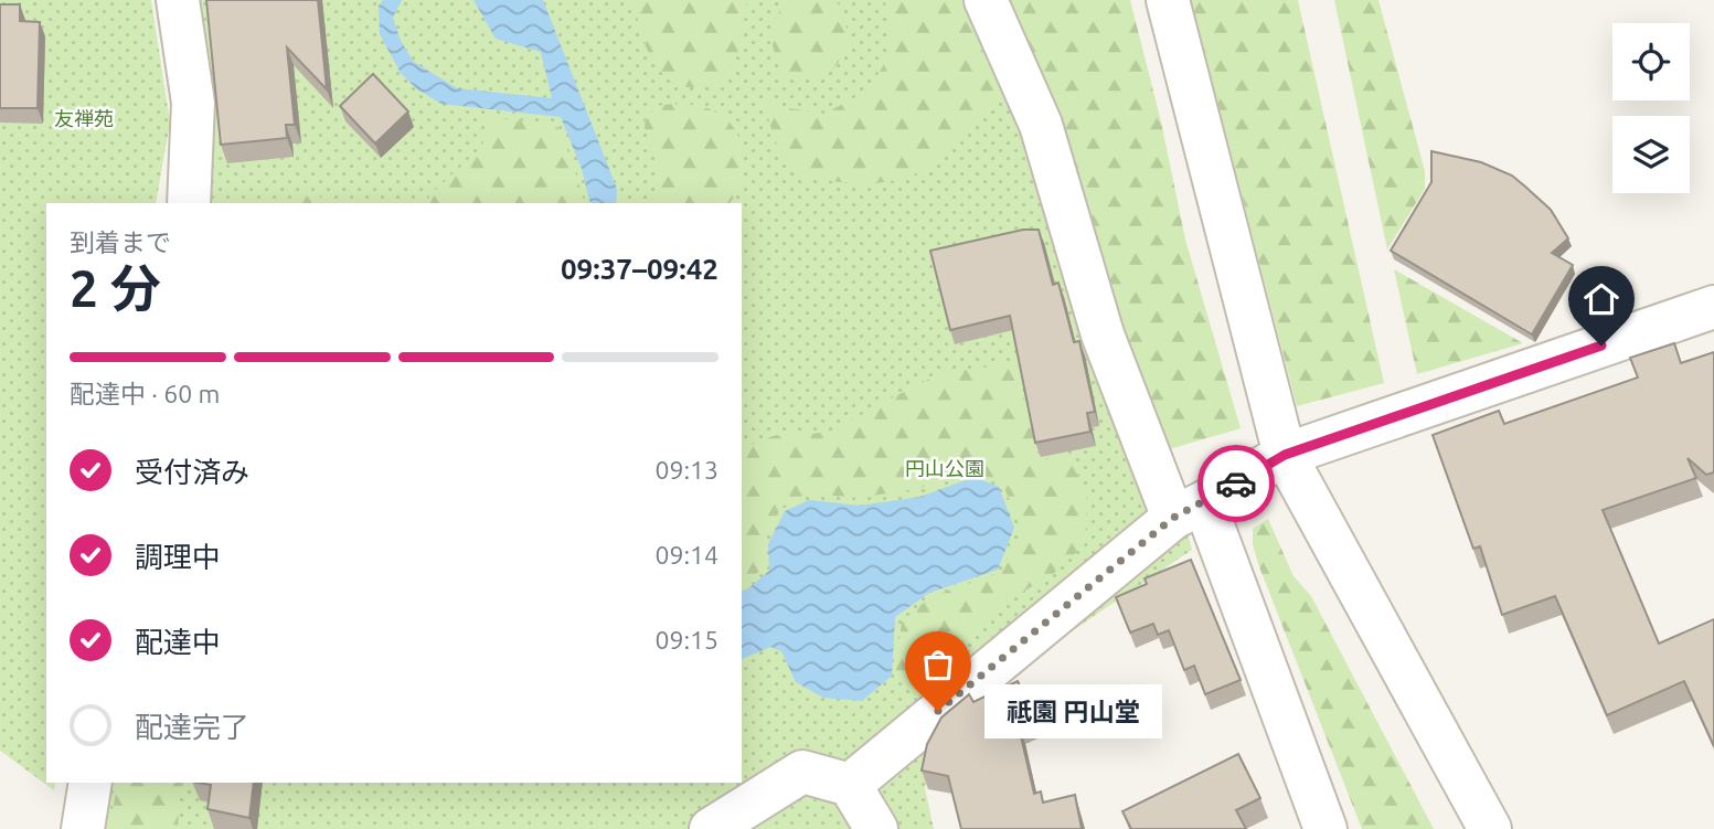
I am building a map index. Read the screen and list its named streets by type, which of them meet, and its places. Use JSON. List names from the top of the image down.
{
  "parks": ["友禅苑", "円山公園"],
  "places": ["祗園 円山堂"],
  "page": {
    "heading": ["2 分", "到着まで", "09:37–09:42"],
    "bar": "配達中 · 60 m",
    "list": [
      ["受付済み", "09:13"],
      ["調理中", "09:14"],
      ["配達中", "09:15"],
      "配達完了"
    ],
    "bubble": "祗園 円山堂"
  }
}
